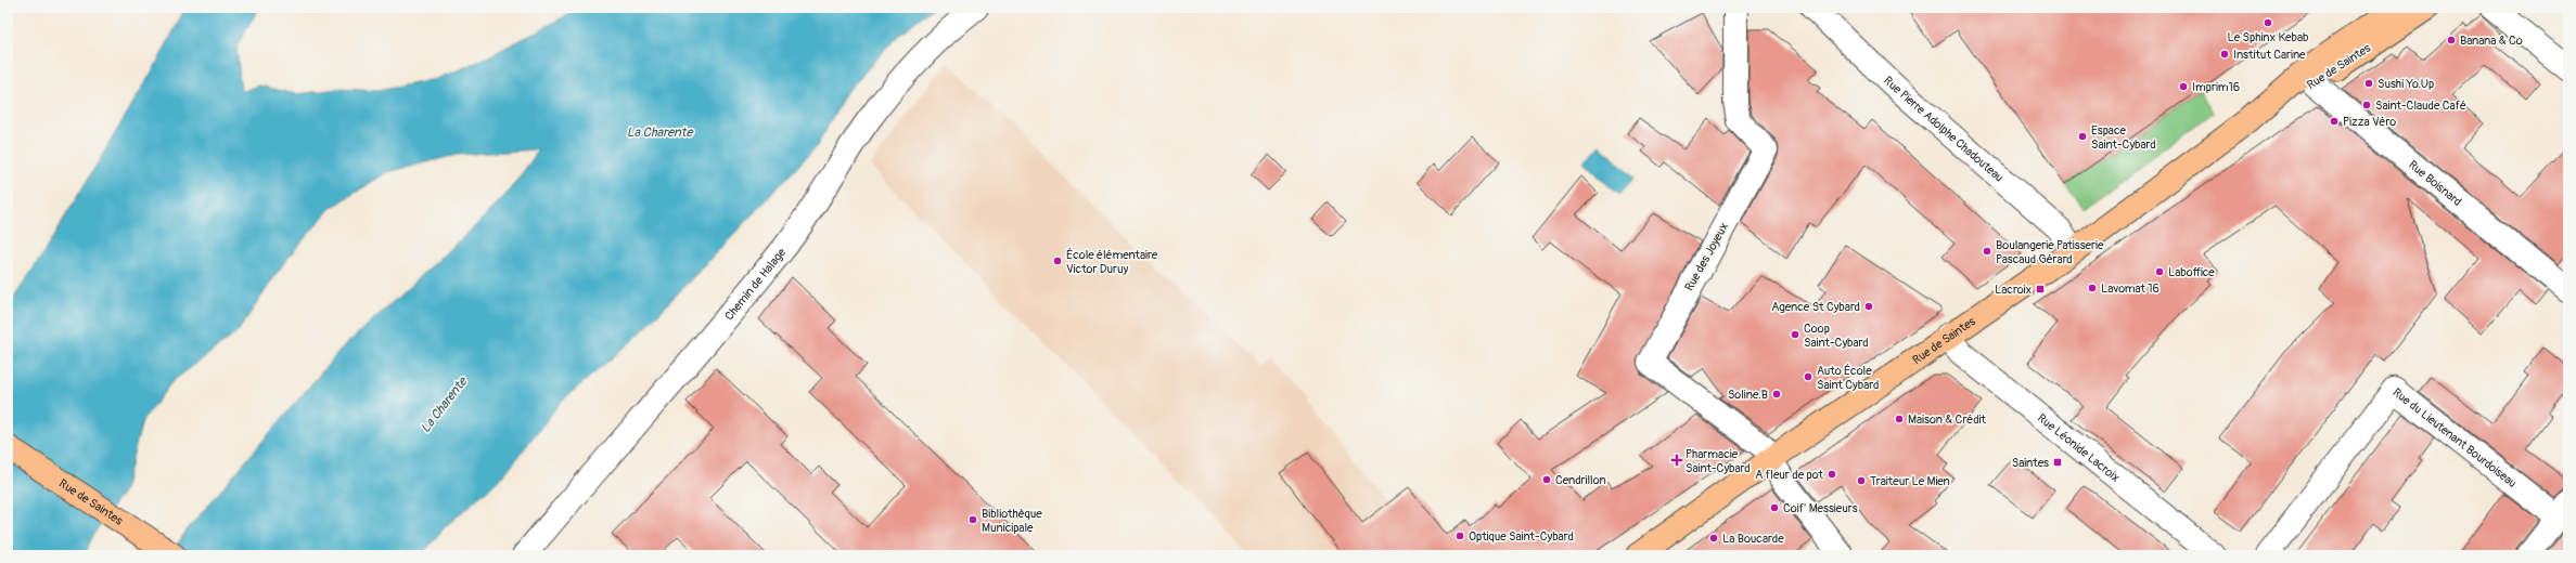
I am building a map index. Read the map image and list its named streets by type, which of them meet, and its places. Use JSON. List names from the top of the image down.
{
  "streets": {
    "main road": ["Rue de Saintes"],
    "street": [
      "Rue Pierre Adolphe Chadouteau",
      "Rue Boisnard",
      "Rue des Joyeux",
      "Chemin de Halage",
      "Rue du Lieutenant Bourdoiseau",
      "Rue Léonide Lacroix"
    ]
  },
  "crossings": [
    ["Rue de Saintes", "Rue Pierre Adolphe Chadouteau"],
    ["Rue de Saintes", "Rue Boisnard"],
    ["Rue de Saintes", "Rue des Joyeux"],
    ["Rue de Saintes", "Rue Léonide Lacroix"]
  ],
  "water": ["La Charente"],
  "places": {
    "other": [
      "Le Sphinx Kebab",
      "Banana & Co",
      "Institut Carine",
      "Sushi Yo.Up",
      "Imprim16",
      "Saint-Claude Café",
      "Pizza Véro",
      "Espace Saint-Cybard",
      "Boulangerie Patisserie Pascaud Gérard",
      "École élémentaire Victor Duruy",
      "Laboffice",
      "Lavomat 16",
      "Agence St Cybard",
      "Coop Saint-Cybard",
      "Auto École Saint Cybard",
      "Soline.B",
      "Maison & Crédit",
      "A fleur de pot",
      "Cendrillon",
      "Traiteur Le Mien",
      "Coif' Messieurs",
      "Bibliothèque Municipale",
      "Optique Saint-Cybard",
      "La Boucarde"
    ],
    "transit": ["Lacroix", "Saintes"],
    "health": ["Pharmacie Saint-Cybard"]
  }
}
